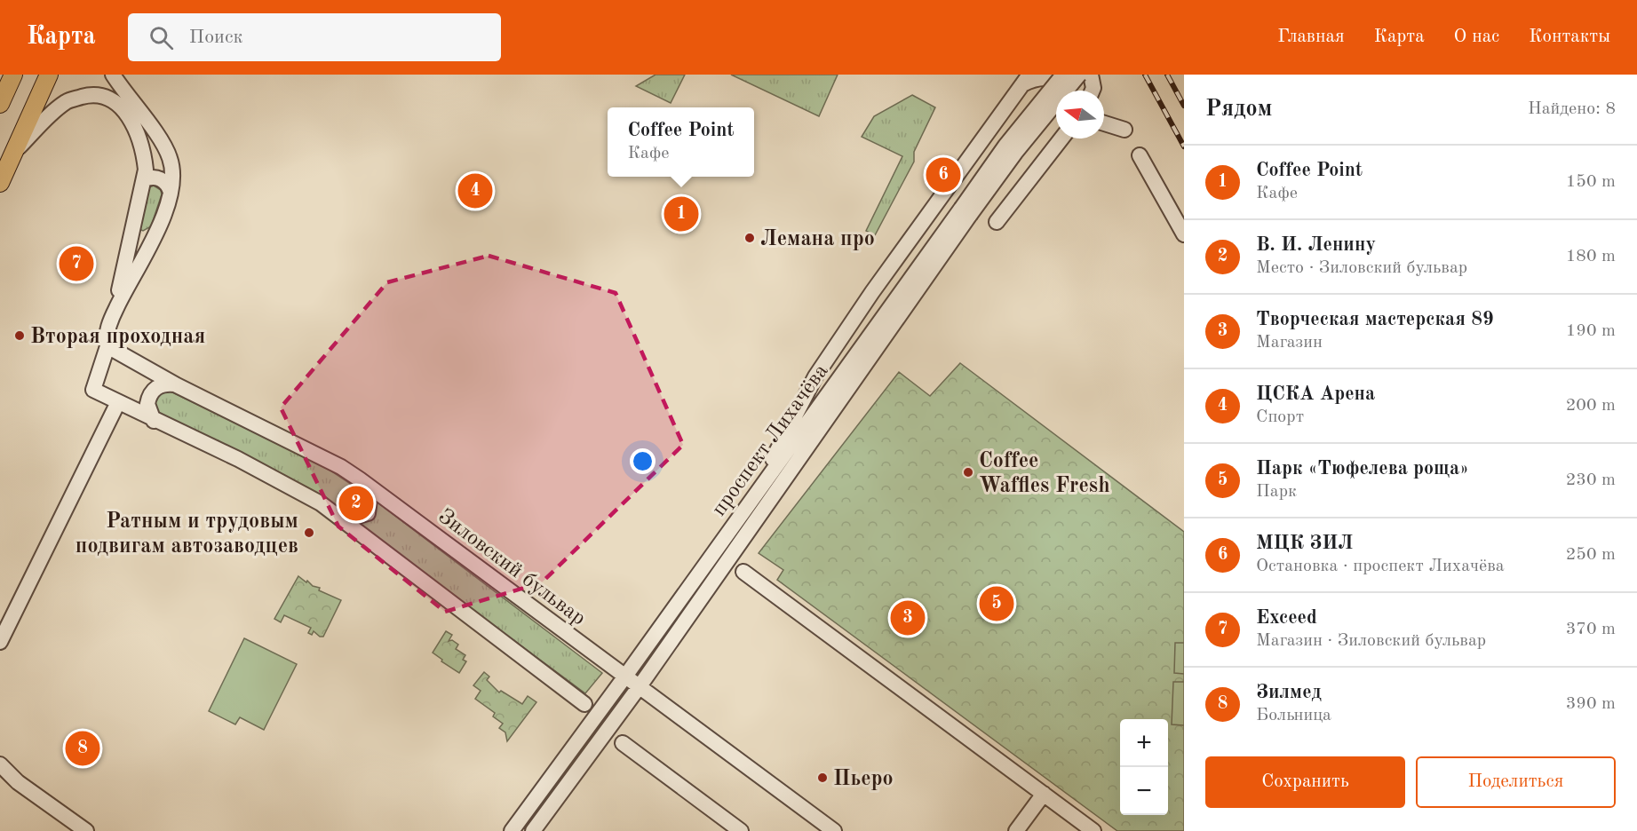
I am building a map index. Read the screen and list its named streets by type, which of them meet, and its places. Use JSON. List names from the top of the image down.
{
  "streets": {
    "street": ["проспект Лихачёва", "Зиловский бульвар"]
  },
  "crossings": [
    ["проспект Лихачёва", "Зиловский бульвар"]
  ],
  "places": [
    "Лемана про",
    "Вторая проходная",
    "Coffee Waffles Fresh",
    "Ратным и трудовым подвигам автозаводцев",
    "Пьеро"
  ],
  "north": "left",
  "page": {
    "header": "Карта",
    "search": "Поиск",
    "nav": [
      "Главная",
      "Карта",
      "О нас",
      "Контакты"
    ],
    "heading": ["Рядом", "Найдено: 8"],
    "popup": ["Coffee Point", "Кафе"],
    "list": [
      {
        "mark": "1",
        "name": "Coffee Point",
        "note": "Кафе",
        "value": "150 m"
      },
      {
        "mark": "2",
        "name": "В. И. Ленину",
        "note": "Место · Зиловский бульвар",
        "value": "180 m"
      },
      {
        "mark": "3",
        "name": "Творческая мастерская 89",
        "note": "Магазин",
        "value": "190 m"
      },
      {
        "mark": "4",
        "name": "ЦСКА Арена",
        "note": "Спорт",
        "value": "200 m"
      },
      {
        "mark": "5",
        "name": "Парк «Тюфелева роща»",
        "note": "Парк",
        "value": "230 m"
      },
      {
        "mark": "6",
        "name": "МЦК ЗИЛ",
        "note": "Остановка · проспект Лихачёва",
        "value": "250 m"
      },
      {
        "mark": "7",
        "name": "Exceed",
        "note": "Магазин · Зиловский бульвар",
        "value": "370 m"
      },
      {
        "mark": "8",
        "name": "Зилмед",
        "note": "Больница",
        "value": "390 m"
      }
    ],
    "pins": [
      "6",
      "4",
      "1",
      "7",
      "2",
      "5",
      "3",
      "8"
    ],
    "map_buttons": ["+", "−"],
    "buttons": ["Сохранить", "Поделиться"]
  }
}
